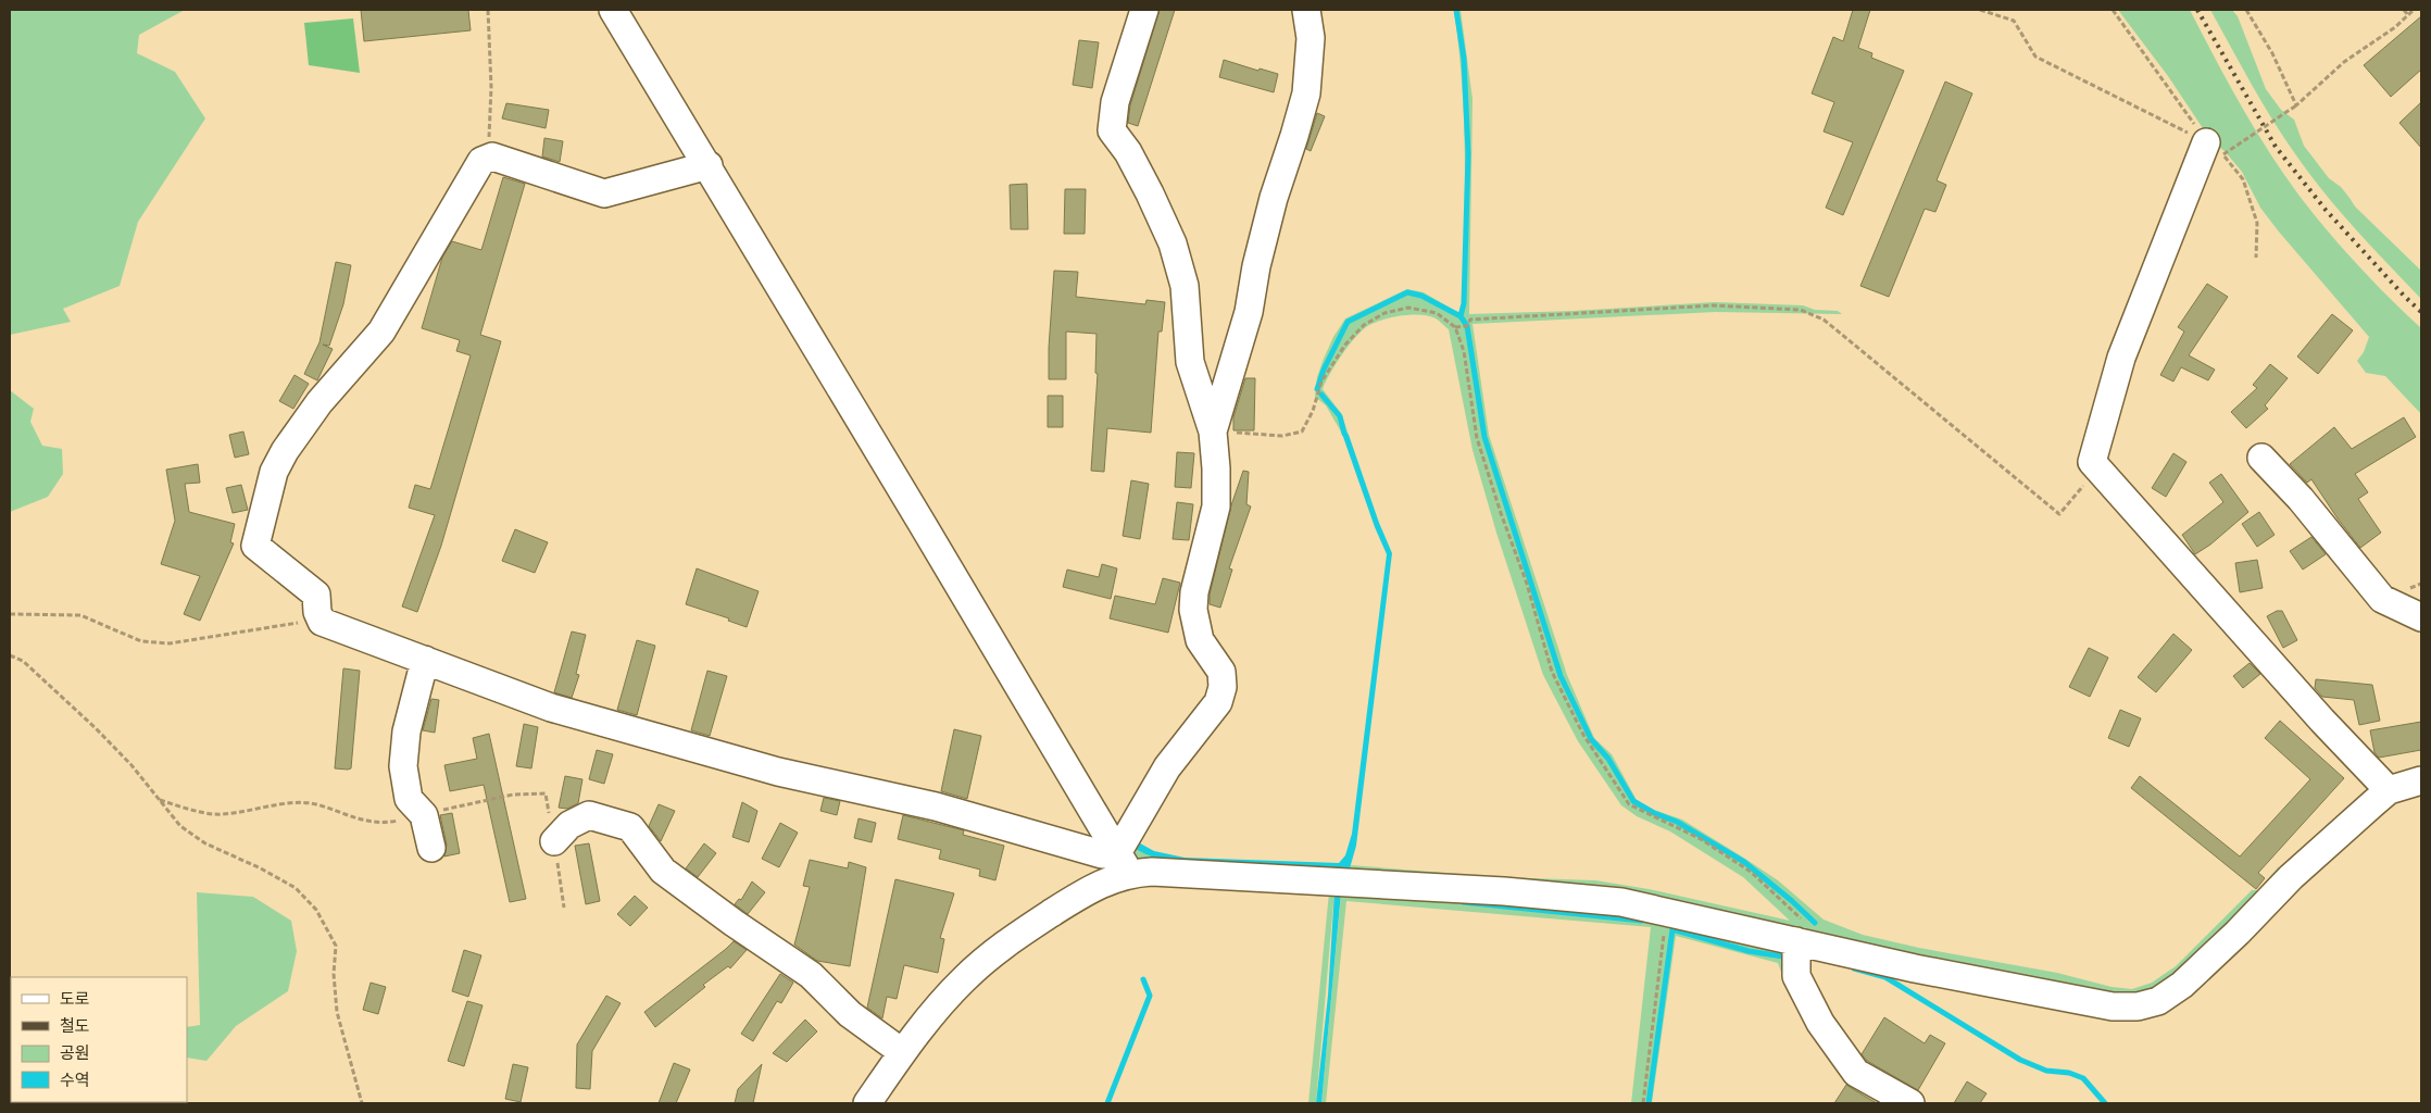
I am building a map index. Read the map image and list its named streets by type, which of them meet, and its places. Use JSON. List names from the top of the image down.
{
  "legend": [
    "도로",
    "철도",
    "공원",
    "수역"
  ]
}
